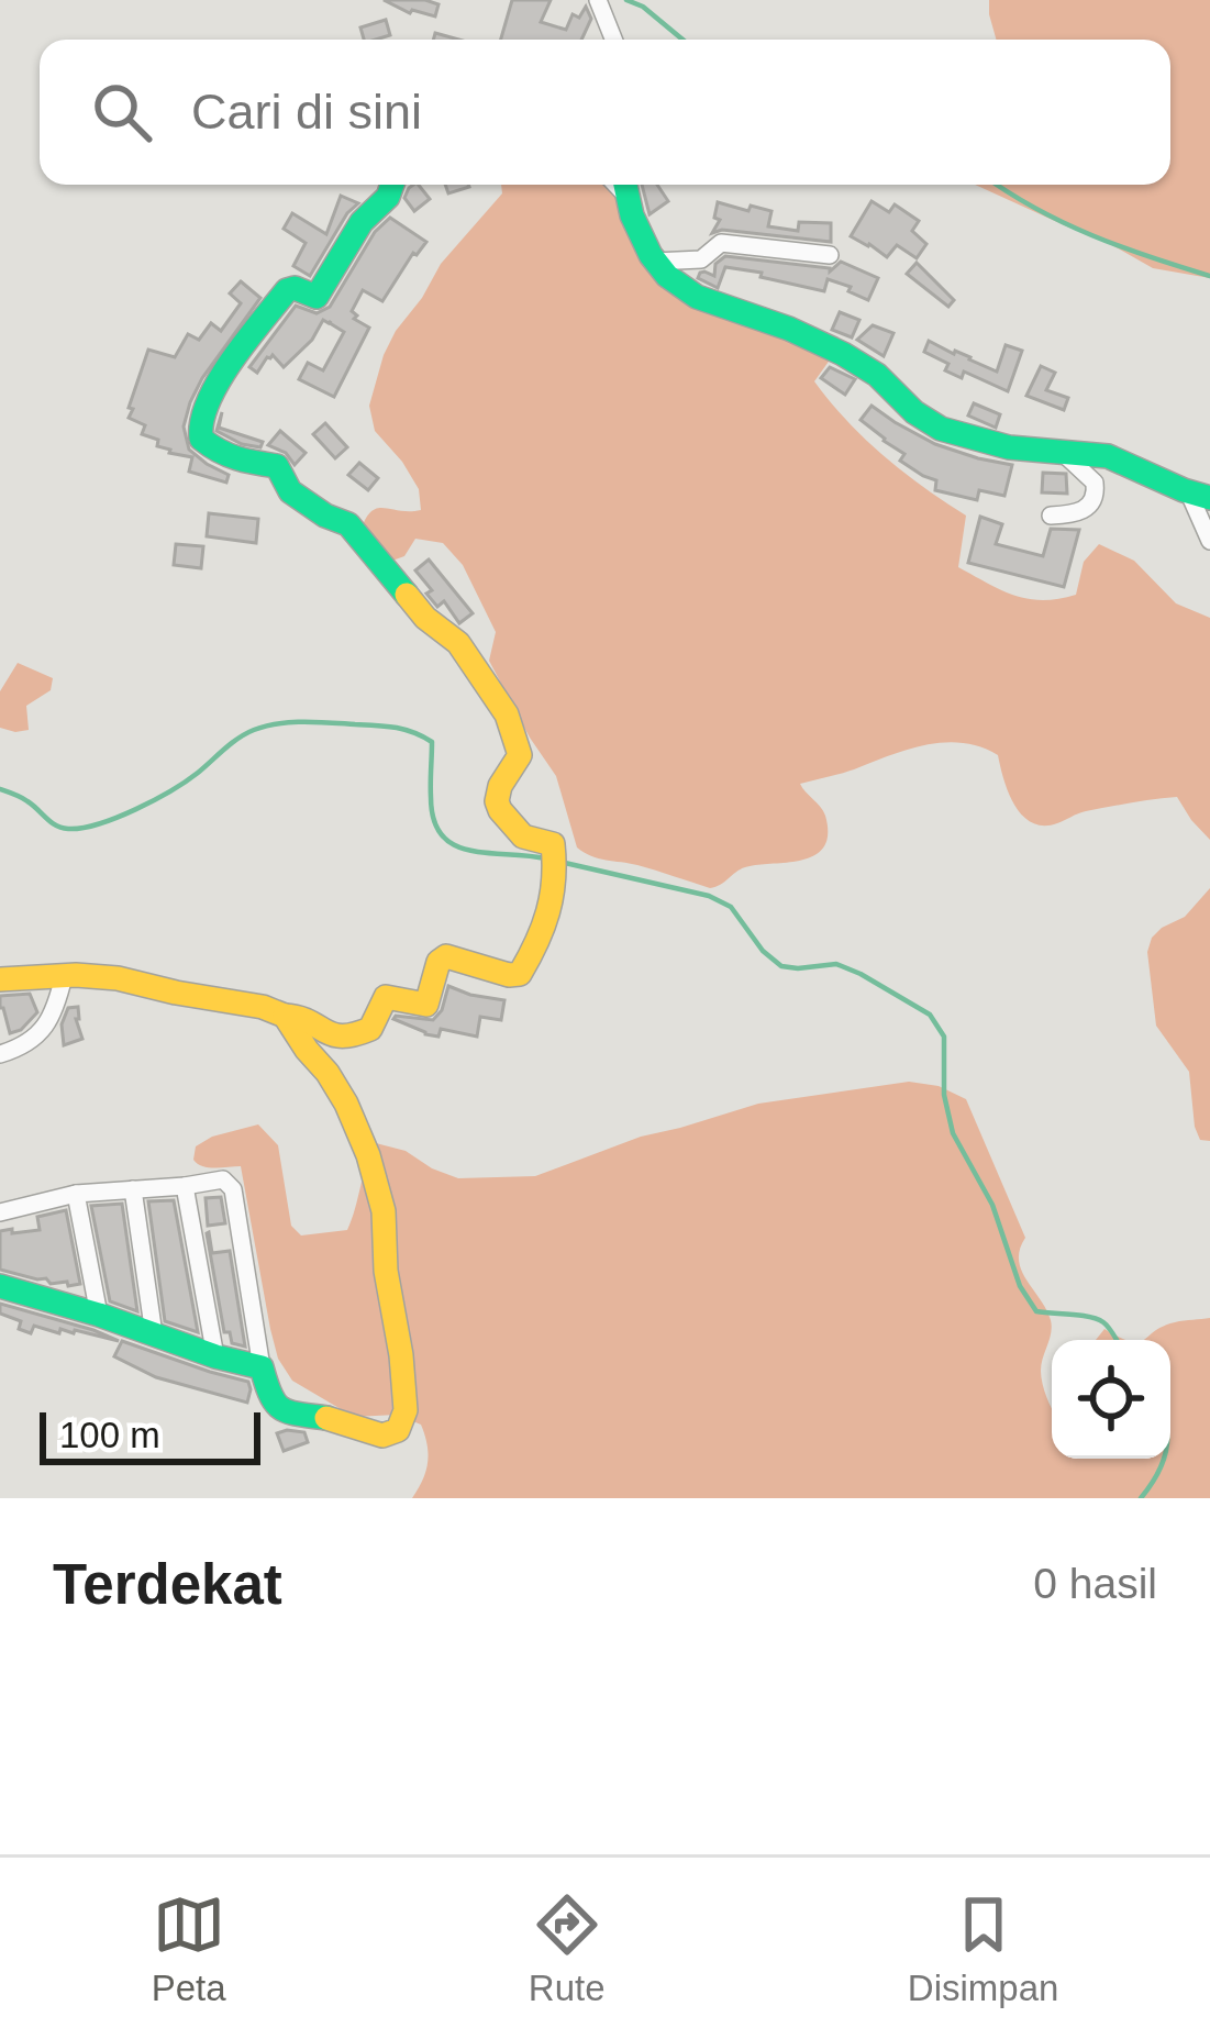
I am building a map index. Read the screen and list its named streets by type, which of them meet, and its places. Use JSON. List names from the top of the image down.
{
  "scale_bar": "100 m",
  "page": {
    "search": "Cari di sini",
    "scale": "100 m",
    "heading": ["Terdekat", "0 hasil"],
    "nav": ["Peta", "Rute", "Disimpan"]
  }
}
